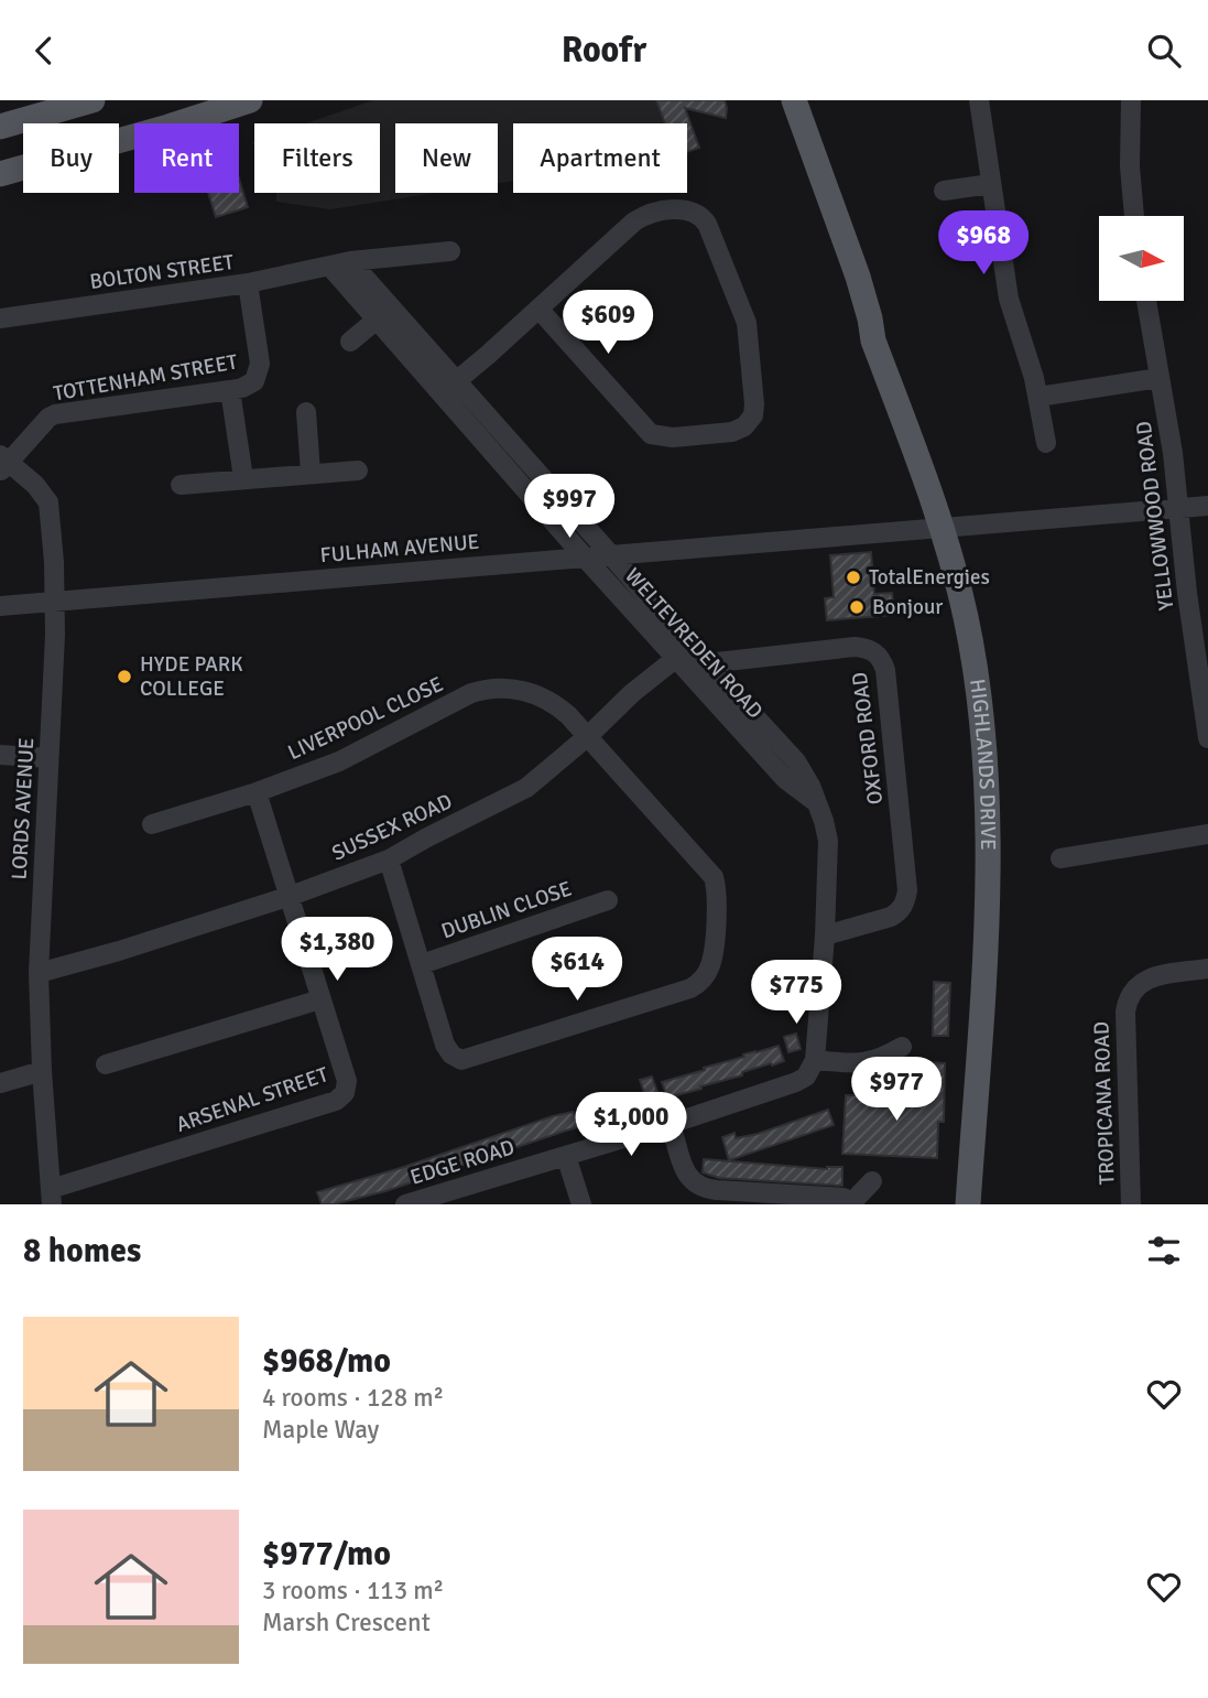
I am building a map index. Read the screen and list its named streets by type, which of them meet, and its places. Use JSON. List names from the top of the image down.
{
  "streets": {
    "main road": ["HIGHLANDS DRIVE"],
    "street": [
      "BOLTON STREET",
      "TOTTENHAM STREET",
      "YELLOWWOOD ROAD",
      "FULHAM AVENUE",
      "WELTEVREDEN ROAD",
      "LIVERPOOL CLOSE",
      "OXFORD ROAD",
      "LORDS AVENUE",
      "SUSSEX ROAD",
      "DUBLIN CLOSE",
      "ARSENAL STREET",
      "TROPICANA ROAD",
      "EDGE ROAD"
    ]
  },
  "crossings": [
    ["BOLTON STREET", "TOTTENHAM STREET"],
    ["BOLTON STREET", "WELTEVREDEN ROAD"],
    ["TOTTENHAM STREET", "LORDS AVENUE"],
    ["YELLOWWOOD ROAD", "FULHAM AVENUE"],
    ["FULHAM AVENUE", "WELTEVREDEN ROAD"],
    ["FULHAM AVENUE", "HIGHLANDS DRIVE"],
    ["FULHAM AVENUE", "LORDS AVENUE"],
    ["WELTEVREDEN ROAD", "OXFORD ROAD"],
    ["WELTEVREDEN ROAD", "SUSSEX ROAD"],
    ["WELTEVREDEN ROAD", "EDGE ROAD"],
    ["LIVERPOOL CLOSE", "SUSSEX ROAD"],
    ["LIVERPOOL CLOSE", "DUBLIN CLOSE"],
    ["LIVERPOOL CLOSE", "ARSENAL STREET"],
    ["LORDS AVENUE", "SUSSEX ROAD"],
    ["LORDS AVENUE", "ARSENAL STREET"],
    ["SUSSEX ROAD", "ARSENAL STREET"]
  ],
  "places": ["TotalEnergies", "Bonjour", "HYDE PARK COLLEGE"],
  "north": "right",
  "page": {
    "header": "Roofr",
    "chip": [
      "Buy",
      "Rent",
      "Filters",
      "New",
      "Apartment"
    ],
    "price": [
      "$968",
      "$609",
      "$997",
      "$1,380",
      "$614",
      "$775",
      "$977",
      "$1,000"
    ],
    "heading": "8 homes",
    "list": [
      {
        "name": "$968/mo",
        "note": "4 rooms · 128 m² · Maple Way"
      },
      {
        "name": "$977/mo",
        "note": "3 rooms · 113 m² · Marsh Crescent"
      }
    ]
  }
}
